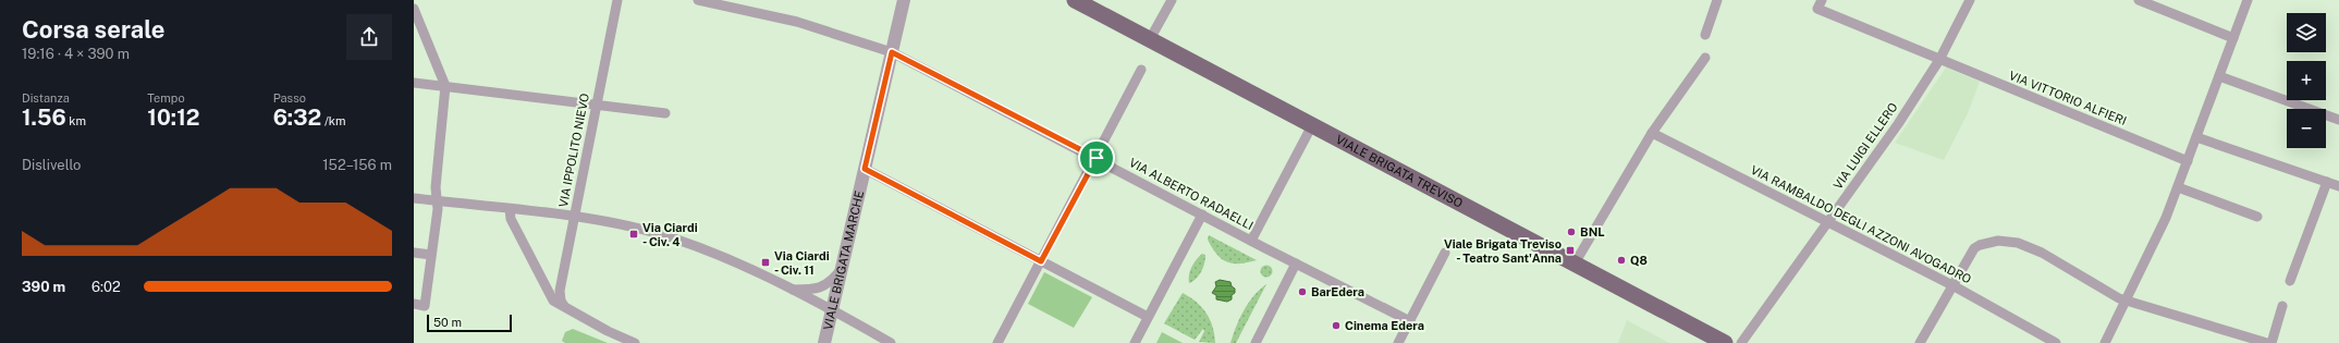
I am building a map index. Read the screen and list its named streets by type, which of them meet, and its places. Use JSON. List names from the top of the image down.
{
  "streets": {
    "main road": ["VIALE BRIGATA TREVISO"],
    "street": [
      "VIA VITTORIO ALFIERI",
      "VIA LUIGI ELLERO",
      "VIA IPPOLITO NIEVO",
      "VIA ALBERTO RADAELLI",
      "VIA RAMBALDO DEGLI AZZONI AVOGADRO",
      "VIALE BRIGATA MARCHE"
    ]
  },
  "crossings": [
    ["VIA VITTORIO ALFIERI", "VIA LUIGI ELLERO"],
    ["VIA LUIGI ELLERO", "VIA RAMBALDO DEGLI AZZONI AVOGADRO"],
    ["VIA ALBERTO RADAELLI", "VIALE BRIGATA MARCHE"]
  ],
  "places": {
    "other": [
      "BNL",
      "Q8",
      "BarEdera",
      "Cinema Edera"
    ],
    "transit": ["Via Ciardi - Civ. 4", "Viale Brigata Treviso - Teatro Sant'Anna", "Via Ciardi - Civ. 11"]
  },
  "scale_bar": "50 m",
  "page": {
    "heading": ["Corsa serale", "19:16 · 4 × 390 m"],
    "map_buttons": ["+", "−"],
    "stats": [
      ["Distanza", "1.56 km"],
      ["Tempo", "10:12"],
      ["Passo", "6:32 /km"]
    ],
    "chart": ["Dislivello", "152–156 m"],
    "list": [
      {
        "name": "390 m",
        "note": "6:02"
      }
    ],
    "scale": "50 m"
  }
}
